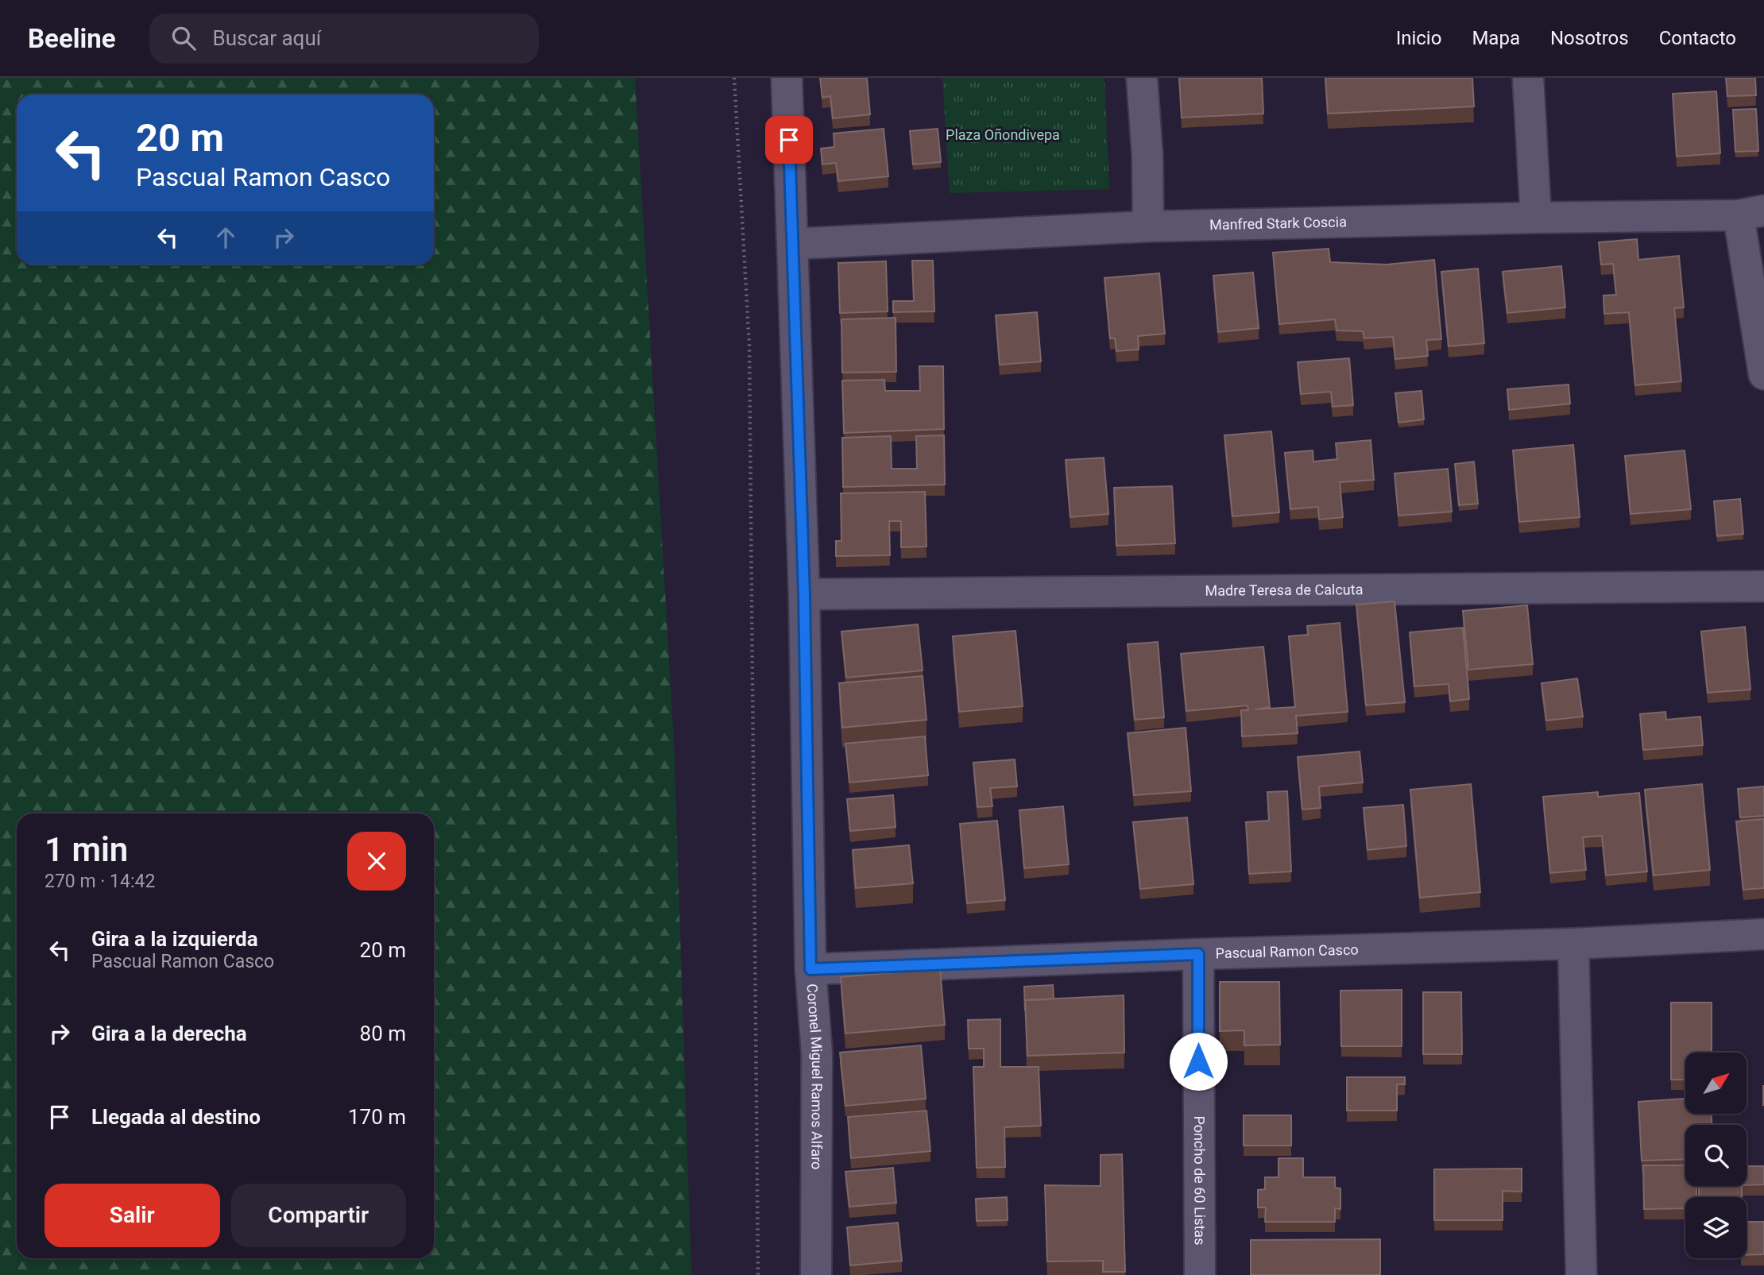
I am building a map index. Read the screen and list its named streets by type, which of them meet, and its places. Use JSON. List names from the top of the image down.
{
  "streets": {
    "street": [
      "Manfred Stark Coscia",
      "Madre Teresa de Calcuta",
      "Pascual Ramon Casco",
      "Coronel Miguel Ramos Alfaro",
      "Poncho de 60 Listas"
    ]
  },
  "crossings": [
    ["Manfred Stark Coscia", "Coronel Miguel Ramos Alfaro"],
    ["Madre Teresa de Calcuta", "Coronel Miguel Ramos Alfaro"],
    ["Pascual Ramon Casco", "Coronel Miguel Ramos Alfaro"],
    ["Pascual Ramon Casco", "Poncho de 60 Listas"]
  ],
  "parks": ["Plaza Oñondivepa"],
  "north": "top right",
  "page": {
    "header": "Beeline",
    "search": "Buscar aquí",
    "nav": [
      "Inicio",
      "Mapa",
      "Nosotros",
      "Contacto"
    ],
    "turn": ["20 m", "Pascual Ramon Casco"],
    "heading": ["1 min", "270 m · 14:42"],
    "list": [
      {
        "name": "Gira a la izquierda",
        "note": "Pascual Ramon Casco",
        "value": "20 m"
      },
      {
        "name": "Gira a la derecha",
        "value": "80 m"
      },
      {
        "name": "Llegada al destino",
        "value": "170 m"
      }
    ],
    "buttons": ["Salir", "Compartir"]
  }
}
